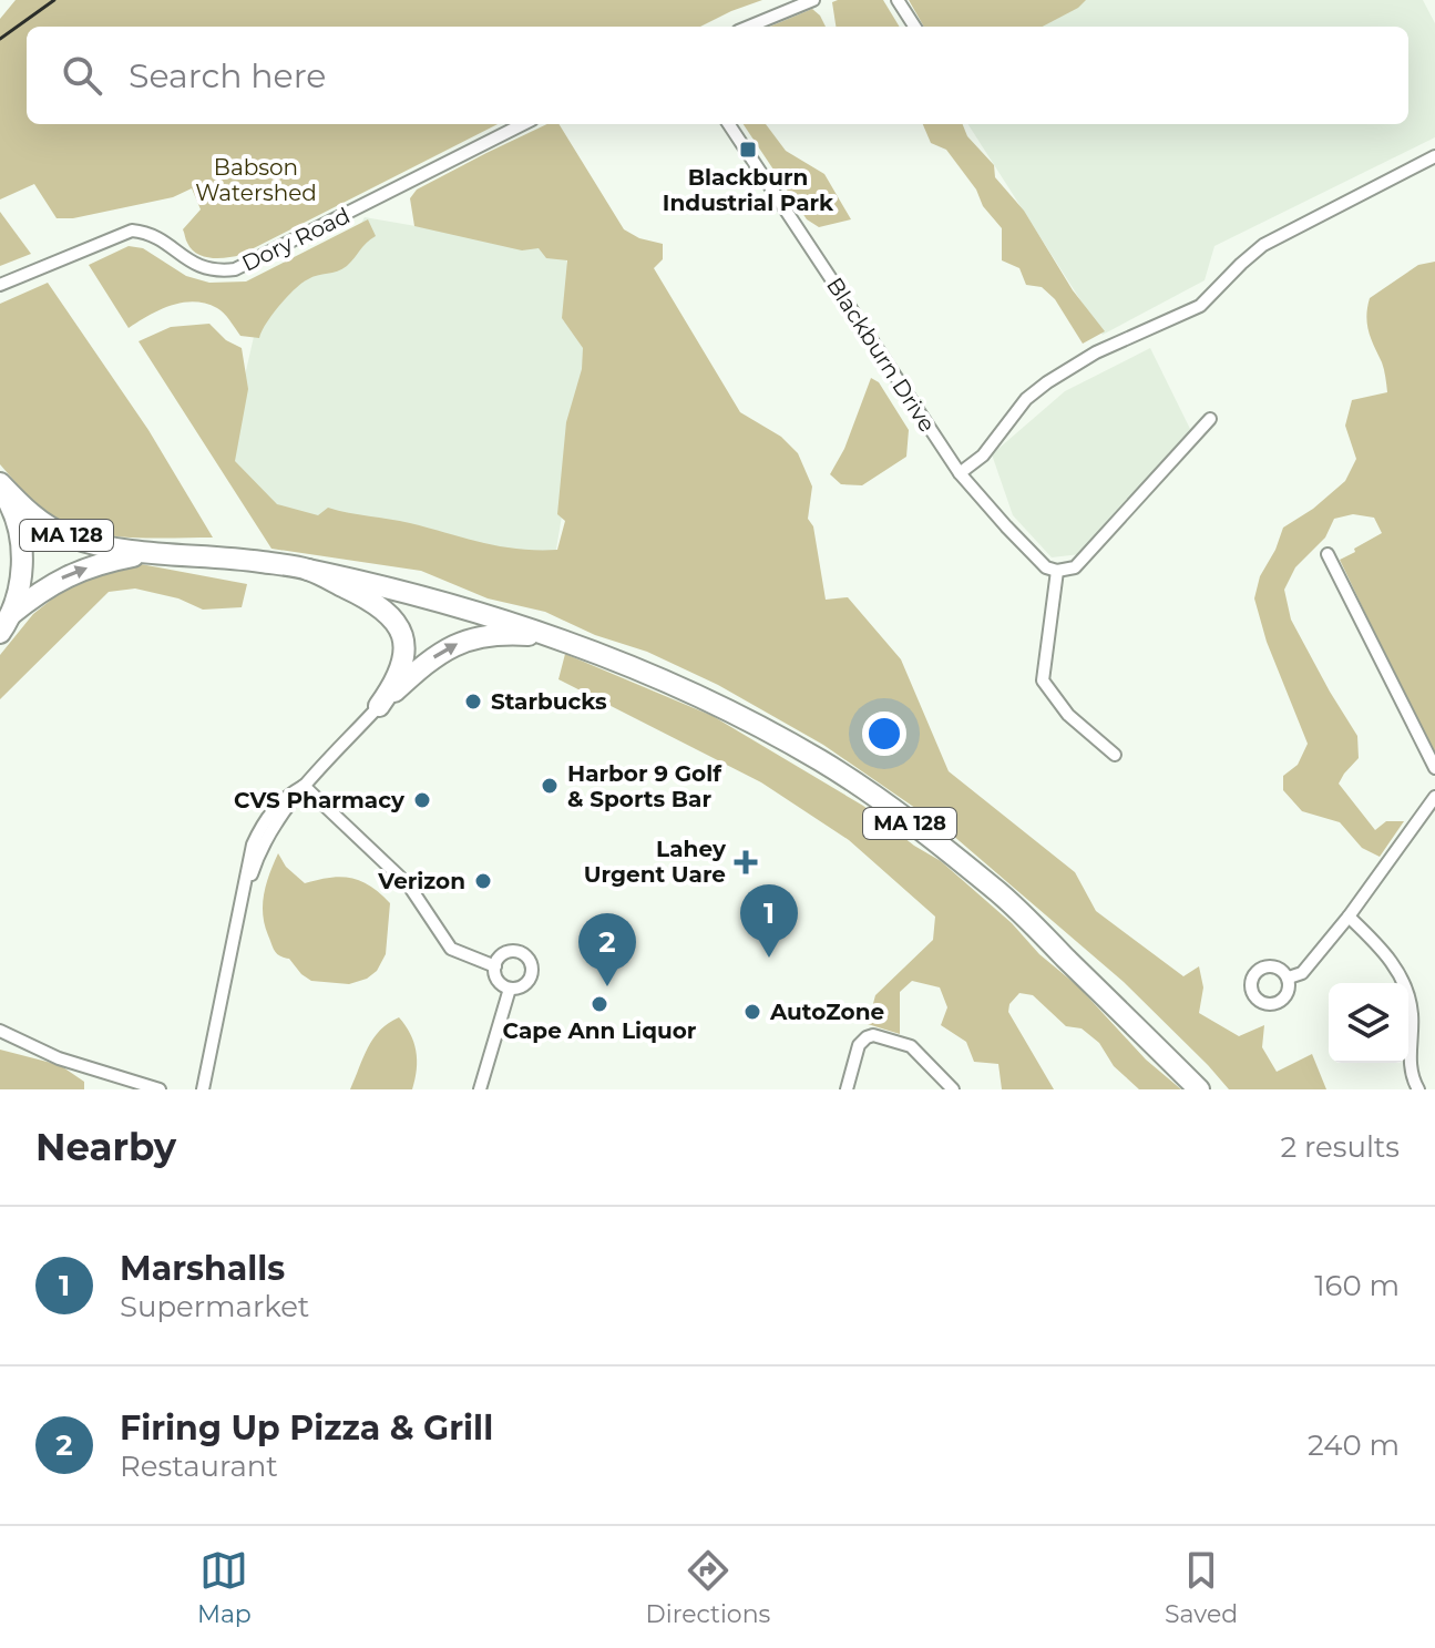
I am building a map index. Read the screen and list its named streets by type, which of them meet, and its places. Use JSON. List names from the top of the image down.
{
  "streets": {
    "highway": ["MA 128"],
    "street": ["Dory Road", "Blackburn Drive"]
  },
  "parks": ["Babson Watershed"],
  "places": {
    "transit": ["Blackburn Industrial Park"],
    "other": [
      "Starbucks",
      "Harbor 9 Golf & Sports Bar",
      "CVS Pharmacy",
      "Verizon",
      "Cape Ann Liquor",
      "AutoZone"
    ],
    "health": ["Lahey Urgent Uare"]
  },
  "page": {
    "search": "Search here",
    "pins": ["1", "2"],
    "heading": ["Nearby", "2 results"],
    "list": [
      {
        "mark": "1",
        "name": "Marshalls",
        "note": "Supermarket",
        "value": "160 m"
      },
      {
        "mark": "2",
        "name": "Firing Up Pizza & Grill",
        "note": "Restaurant",
        "value": "240 m"
      }
    ],
    "nav": ["Map", "Directions", "Saved"]
  }
}
